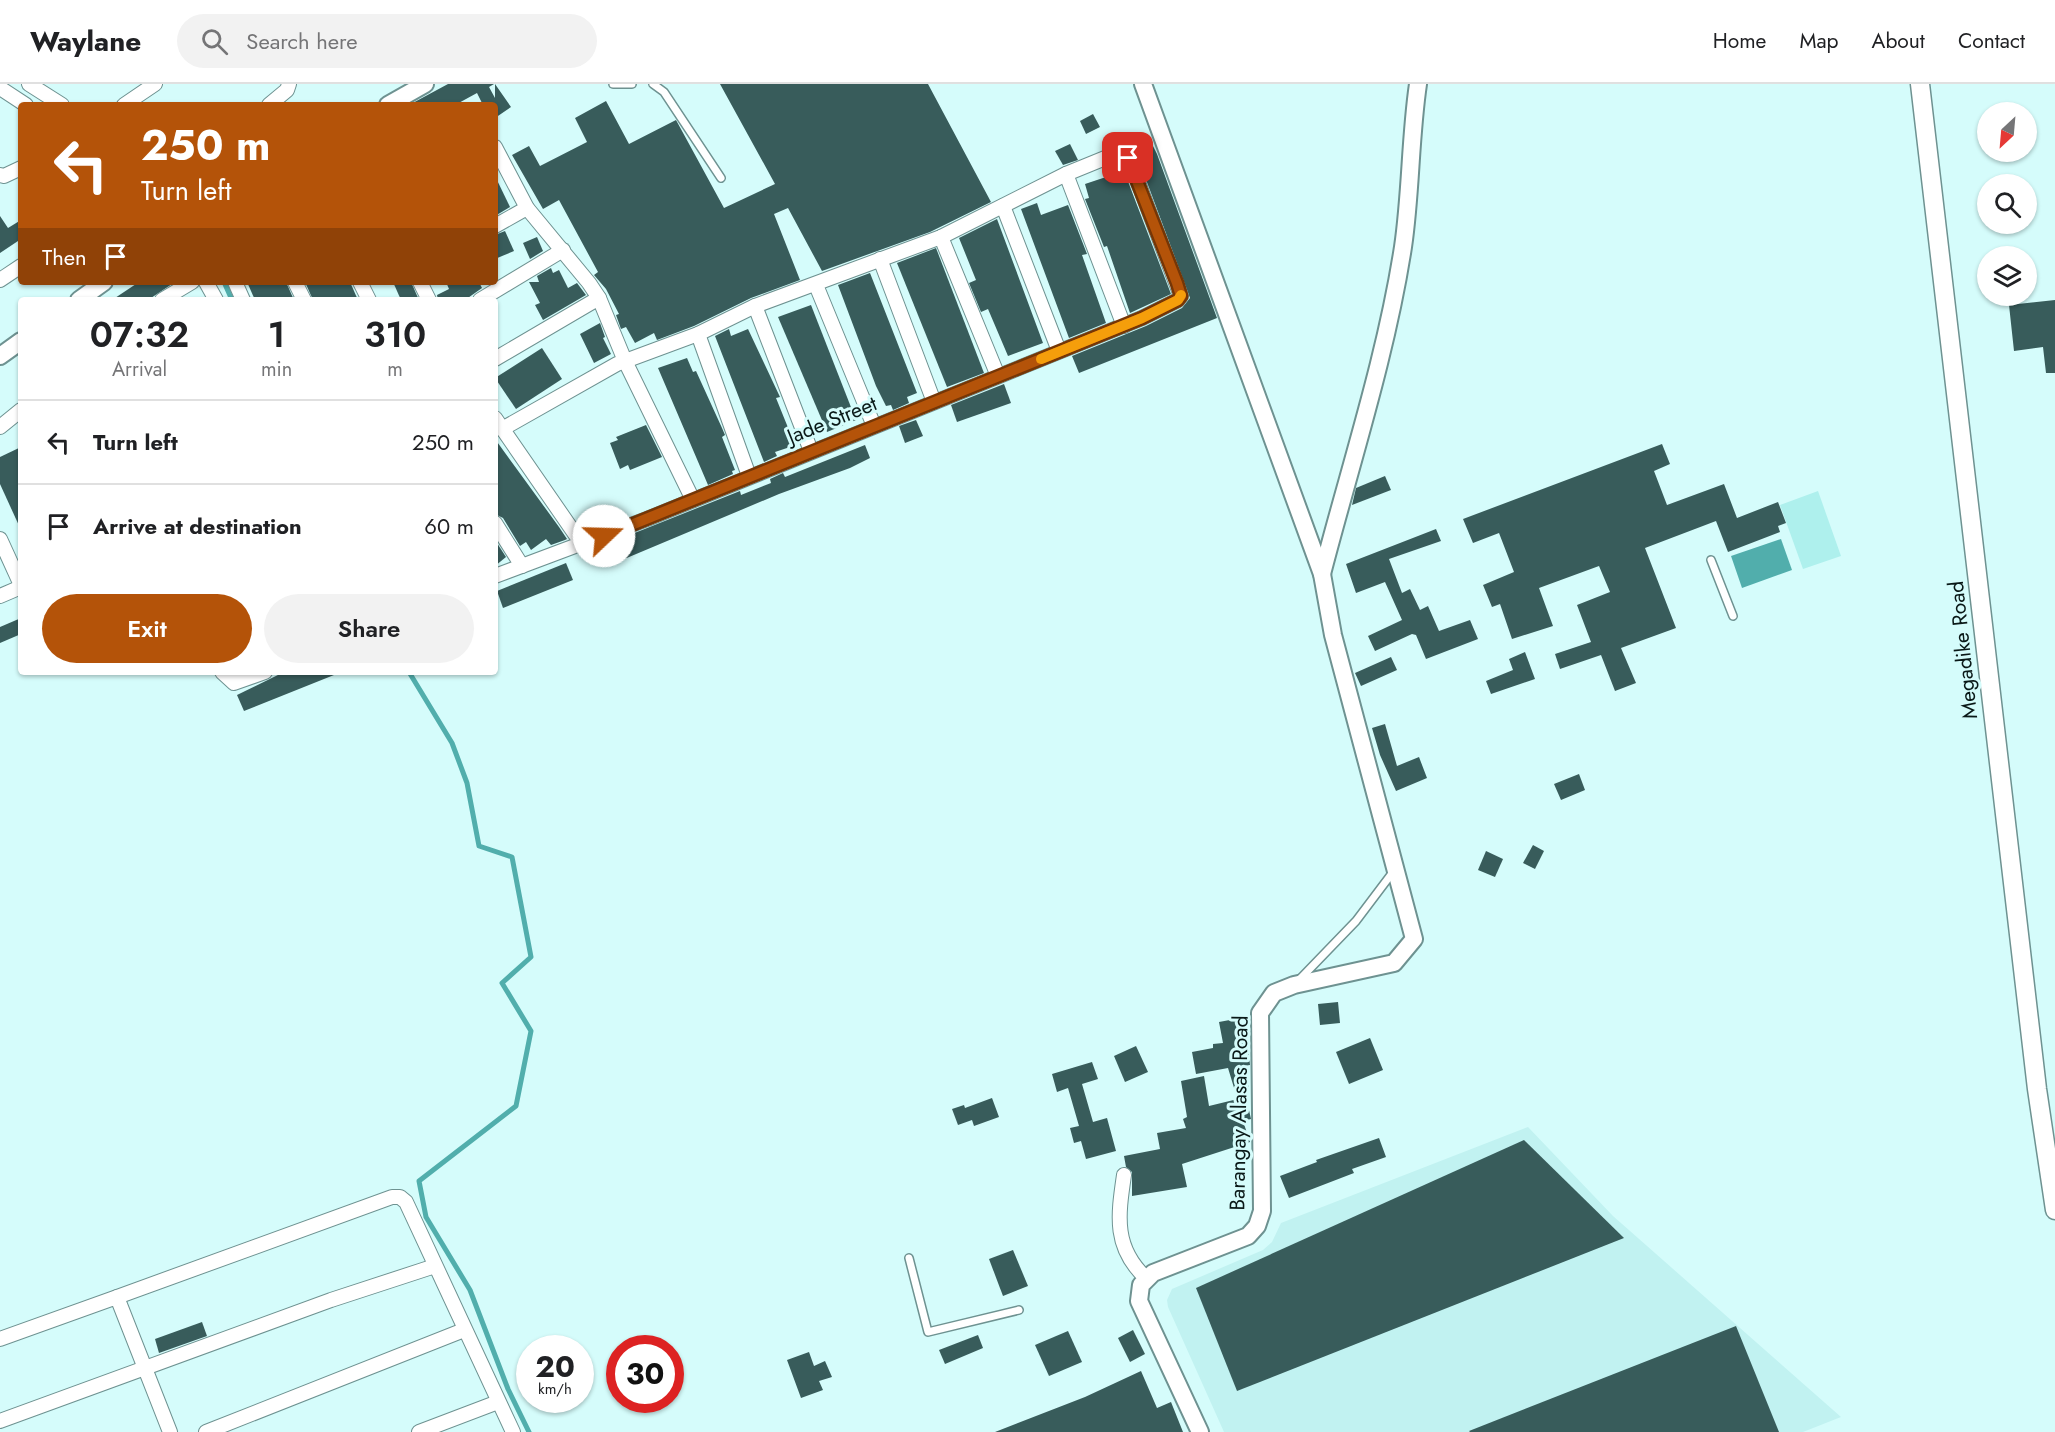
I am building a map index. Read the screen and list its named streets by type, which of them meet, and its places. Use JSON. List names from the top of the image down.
{
  "streets": {
    "main road": ["Megadike Road"],
    "street": ["Jade Street", "Barangay Alasas Road"]
  },
  "north": "bottom left",
  "page": {
    "header": "Waylane",
    "search": "Search here",
    "nav": [
      "Home",
      "Map",
      "About",
      "Contact"
    ],
    "turn": ["250 m", "Turn left"],
    "then": "Then",
    "eta": [
      "07:32",
      "Arrival",
      "1",
      "min",
      "310",
      "m"
    ],
    "list": [
      {
        "name": "Turn left",
        "value": "250 m"
      },
      {
        "name": "Arrive at destination",
        "value": "60 m"
      }
    ],
    "buttons": ["Exit", "Share"],
    "speed": "20 km/h",
    "limit": "30"
  }
}
